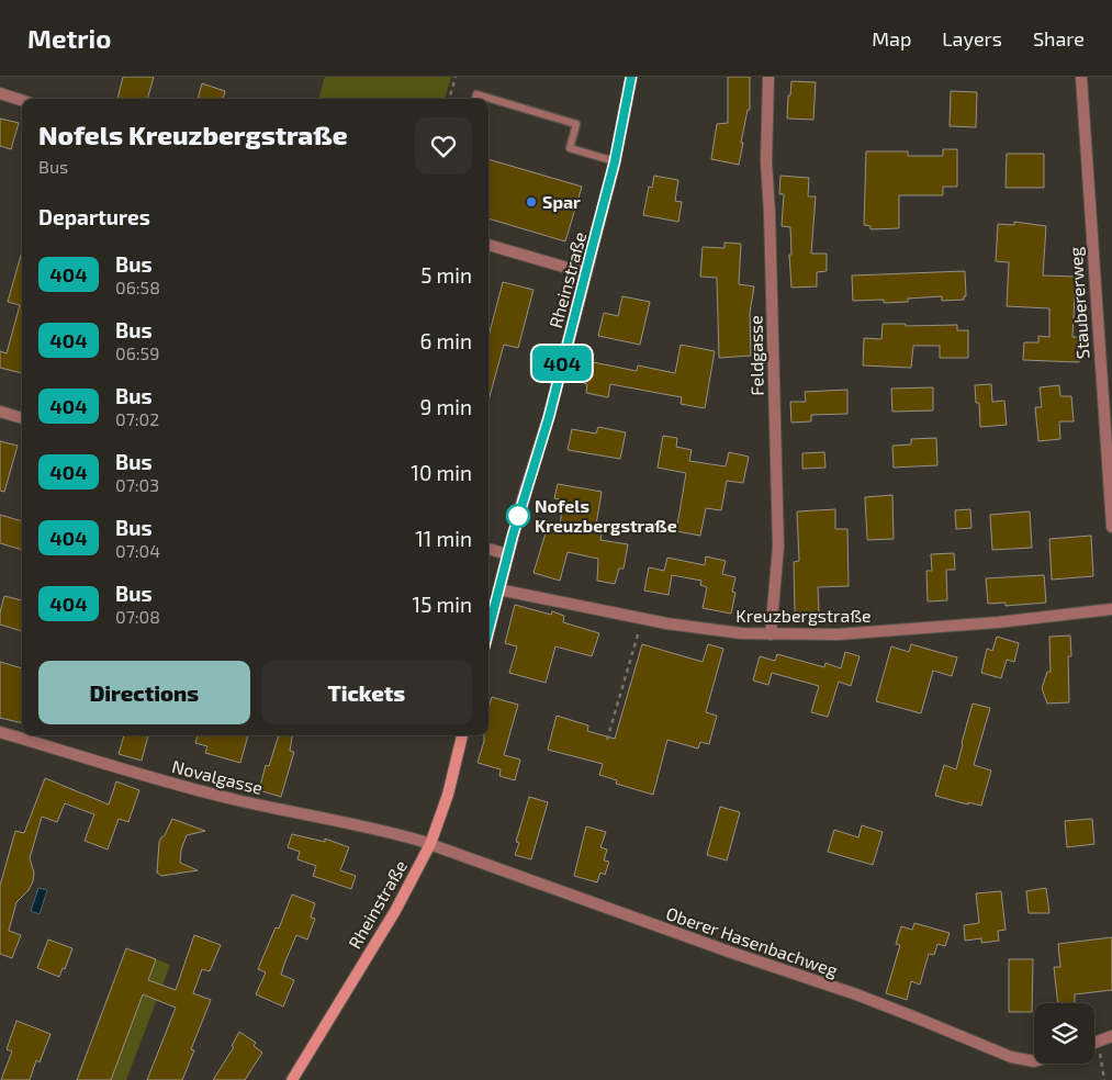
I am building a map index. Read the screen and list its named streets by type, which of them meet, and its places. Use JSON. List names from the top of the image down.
{
  "streets": {
    "main road": ["Rheinstraße"],
    "street": [
      "Staubererweg",
      "Feldgasse",
      "Kreuzbergstraße",
      "Novalgasse",
      "Oberer Hasenbachweg"
    ]
  },
  "crossings": [
    ["Rheinstraße", "Kreuzbergstraße"],
    ["Rheinstraße", "Novalgasse"],
    ["Rheinstraße", "Oberer Hasenbachweg"],
    ["Feldgasse", "Kreuzbergstraße"],
    ["Novalgasse", "Oberer Hasenbachweg"]
  ],
  "places": ["Spar", "Nofels Kreuzbergstraße"],
  "lines": ["bus line 404"],
  "page": {
    "header": "Metrio",
    "nav": ["Map", "Layers", "Share"],
    "on_map": "404",
    "heading": [
      ["Nofels Kreuzbergstraße", "Bus"],
      "Departures"
    ],
    "list": [
      {
        "mark": "404",
        "name": "Bus",
        "note": "06:58",
        "value": "5 min"
      },
      {
        "mark": "404",
        "name": "Bus",
        "note": "06:59",
        "value": "6 min"
      },
      {
        "mark": "404",
        "name": "Bus",
        "note": "07:02",
        "value": "9 min"
      },
      {
        "mark": "404",
        "name": "Bus",
        "note": "07:03",
        "value": "10 min"
      },
      {
        "mark": "404",
        "name": "Bus",
        "note": "07:04",
        "value": "11 min"
      },
      {
        "mark": "404",
        "name": "Bus",
        "note": "07:08",
        "value": "15 min"
      }
    ],
    "buttons": ["Directions", "Tickets"]
  }
}
